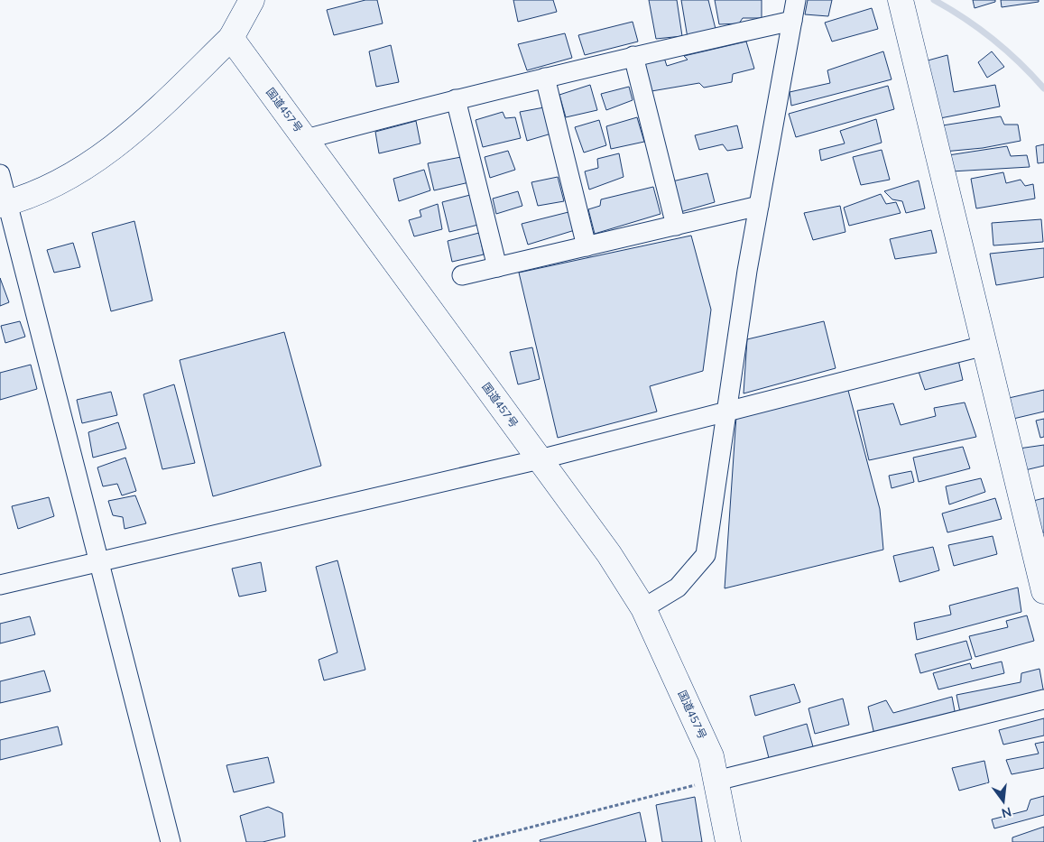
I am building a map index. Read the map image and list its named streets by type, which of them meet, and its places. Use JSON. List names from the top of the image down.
{
  "streets": {
    "main road": ["国道457号"]
  },
  "north": "bottom"
}
